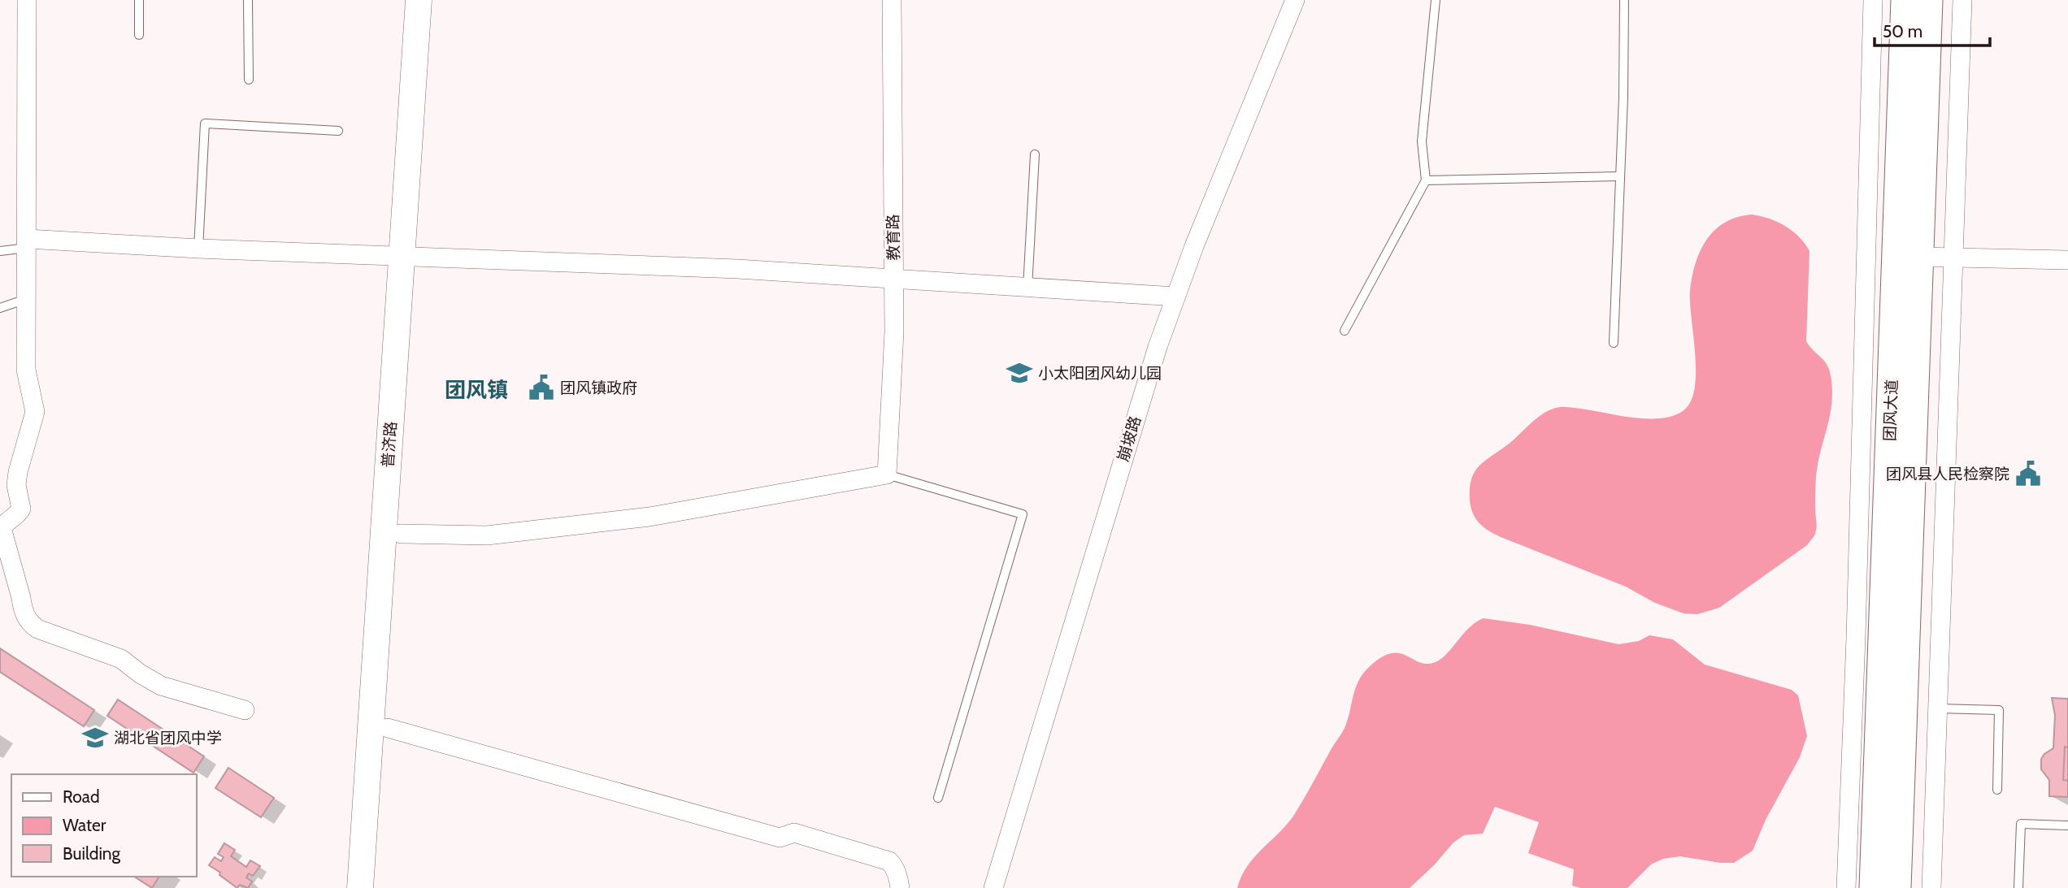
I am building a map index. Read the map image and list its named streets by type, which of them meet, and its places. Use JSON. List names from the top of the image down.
{
  "streets": {
    "main road": ["团风大道", "普济路"],
    "street": ["教育路", "崩坡路"]
  },
  "districts": ["团风镇"],
  "places": {
    "school or university": ["小太阳团风幼儿园", "湖北省团风中学"],
    "public building": ["团风镇政府", "团风县人民检察院"]
  },
  "legend": ["Road", "Water", "Building"],
  "scale_bar": "50 m"
}
